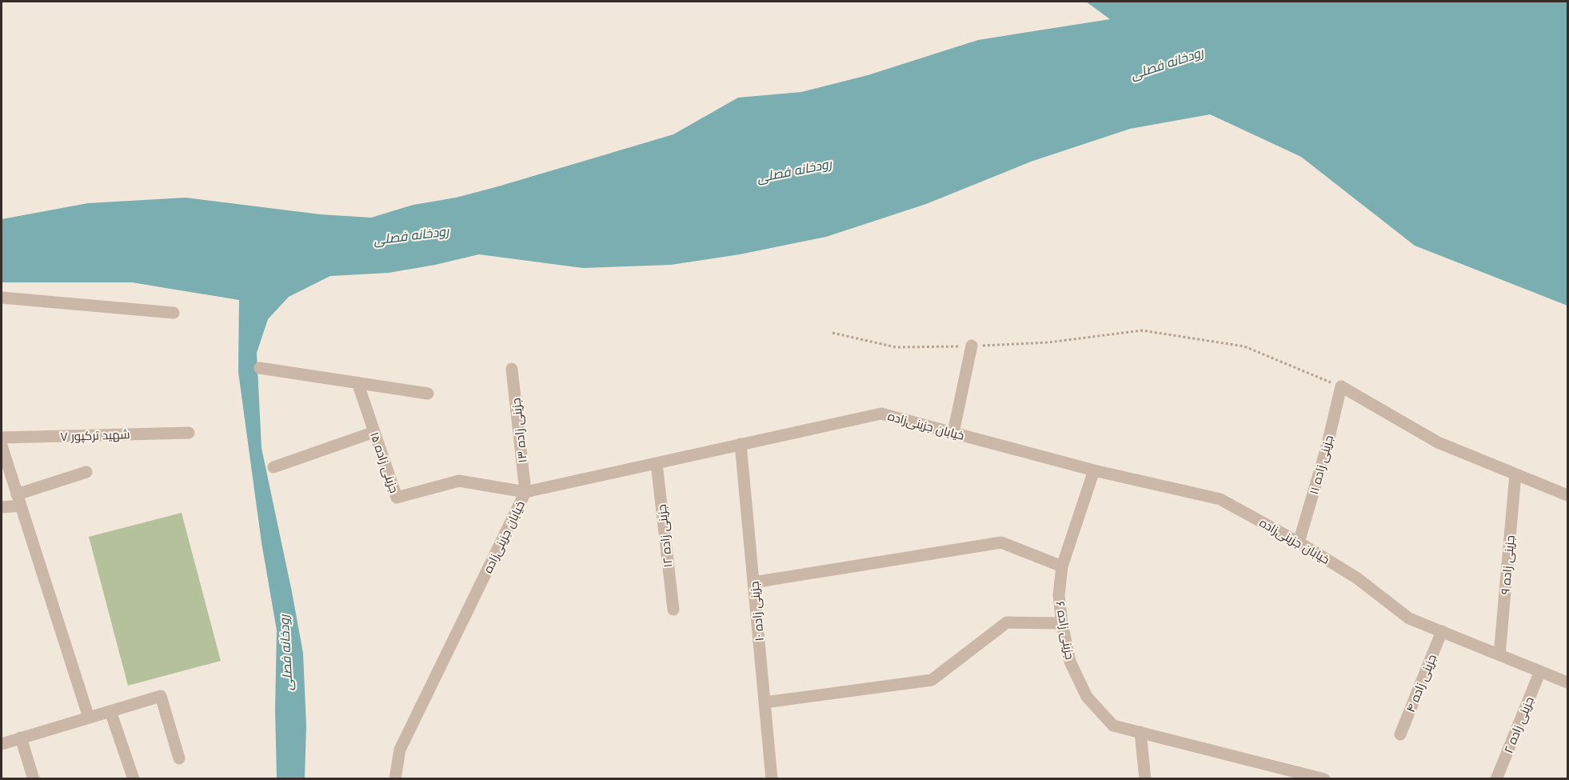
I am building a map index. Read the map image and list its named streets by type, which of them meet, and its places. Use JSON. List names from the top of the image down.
{
  "streets": {
    "street": [
      "خیابان جزینی‌زاده",
      "جزینی زاده ۱۳",
      "شهید ترکپور ۷",
      "جزینی زاده ۱۵",
      "جزینی زاده ۱۱",
      "جزینی زاده ۱۲",
      "جزینی زاده ۹",
      "جزینی زاده ۱۰",
      "جزینی زاده ۶",
      "جزینی زاده ۴",
      "جزینی زاده ۲"
    ]
  },
  "crossings": [
    ["خیابان جزینی‌زاده", "جزینی زاده ۱۳"],
    ["خیابان جزینی‌زاده", "جزینی زاده ۱۵"],
    ["خیابان جزینی‌زاده", "جزینی زاده ۱۱"],
    ["خیابان جزینی‌زاده", "جزینی زاده ۱۲"],
    ["خیابان جزینی‌زاده", "جزینی زاده ۹"],
    ["خیابان جزینی‌زاده", "جزینی زاده ۱۰"],
    ["خیابان جزینی‌زاده", "جزینی زاده ۶"],
    ["خیابان جزینی‌زاده", "جزینی زاده ۴"],
    ["خیابان جزینی‌زاده", "جزینی زاده ۲"],
    ["جزینی زاده ۱۳", "جزینی زاده ۱۵"]
  ],
  "water": ["رودخانه فصلی"]
}
